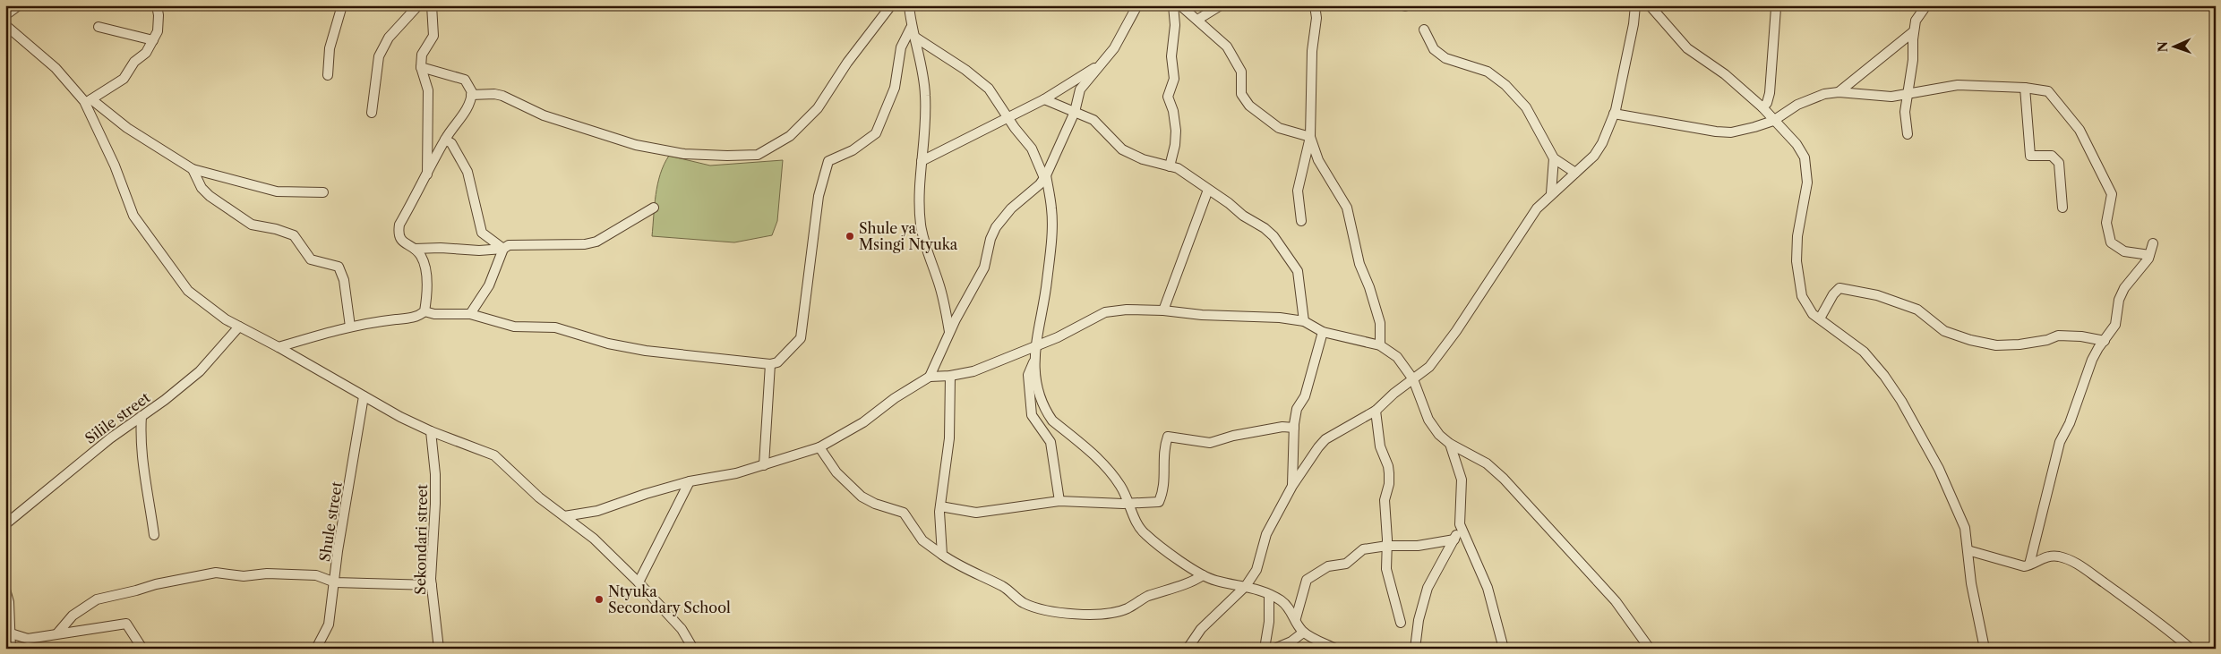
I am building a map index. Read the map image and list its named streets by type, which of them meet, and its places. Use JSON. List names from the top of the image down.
{
  "streets": {
    "street": ["Silile street", "Shule street", "Sekondari street"]
  },
  "places": ["Shule ya Msingi Ntyuka", "Ntyuka Secondary School"],
  "north": "left"
}
